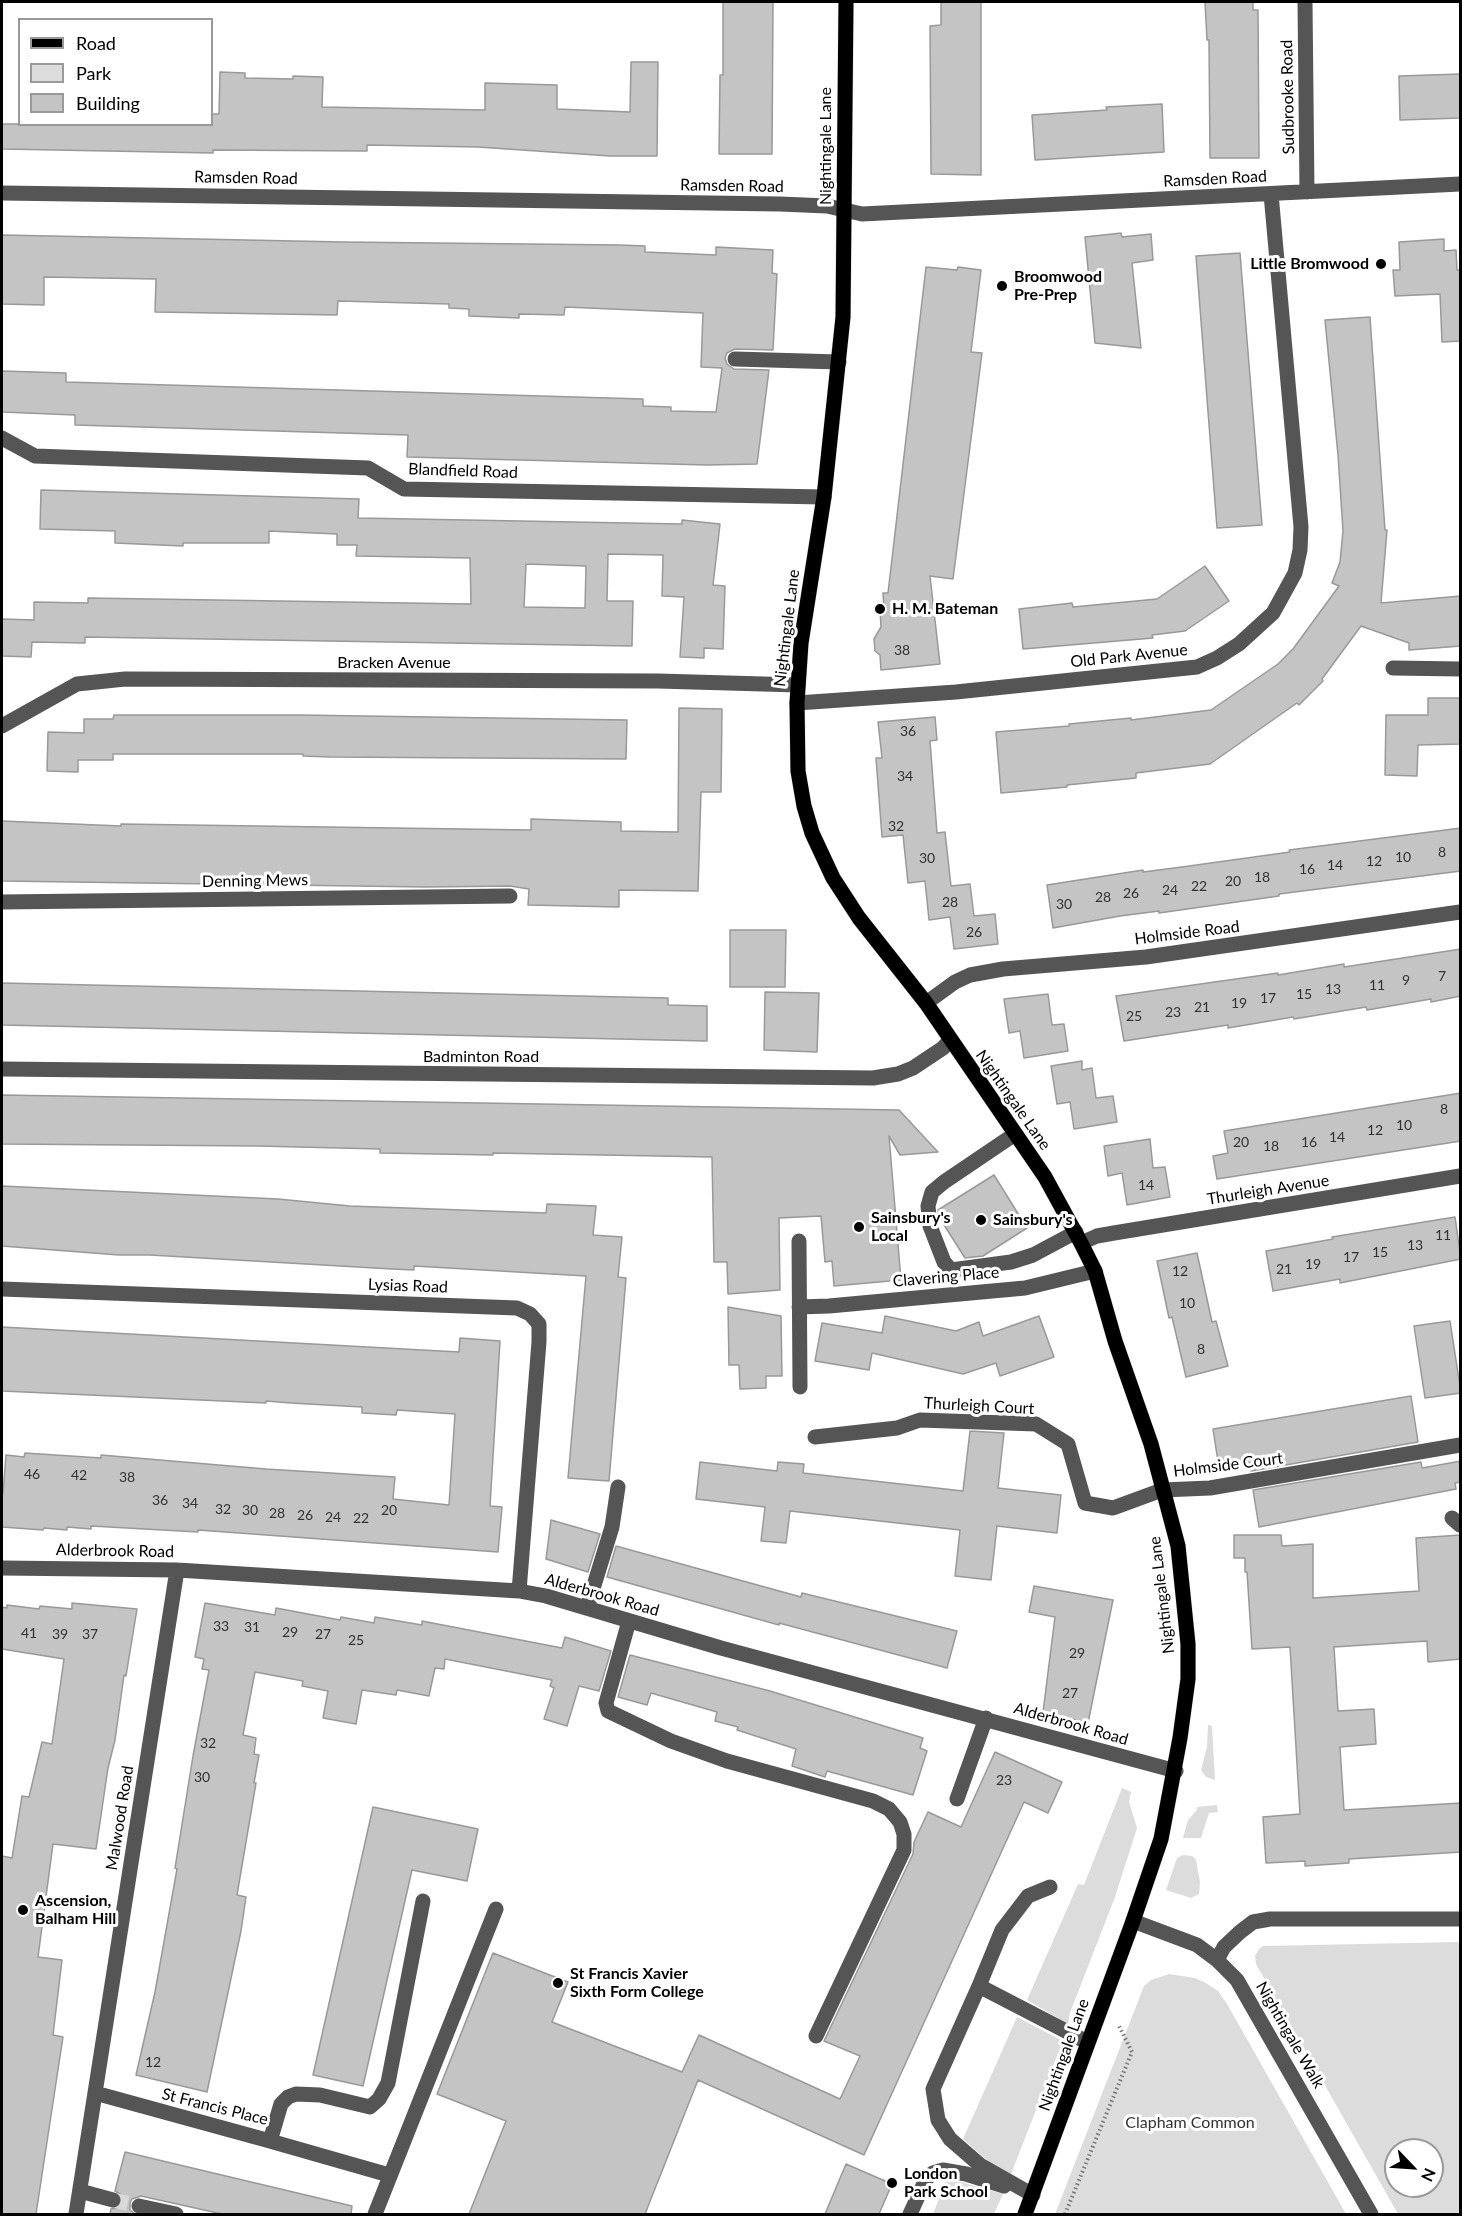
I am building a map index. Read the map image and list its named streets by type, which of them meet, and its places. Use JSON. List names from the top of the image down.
{
  "streets": {
    "main road": ["Nightingale Lane"],
    "street": [
      "Sudbrooke Road",
      "Ramsden Road",
      "Blandfield Road",
      "Old Park Avenue",
      "Bracken Avenue",
      "Denning Mews",
      "Holmside Road",
      "Badminton Road",
      "Thurleigh Avenue",
      "Clavering Place",
      "Lysias Road",
      "Thurleigh Court",
      "Holmside Court",
      "Alderbrook Road",
      "Malwood Road",
      "Nightingale Walk",
      "St Francis Place"
    ]
  },
  "crossings": [
    ["Sudbrooke Road", "Ramsden Road"],
    ["Nightingale Lane", "Ramsden Road"],
    ["Nightingale Lane", "Blandfield Road"],
    ["Nightingale Lane", "Old Park Avenue"],
    ["Nightingale Lane", "Bracken Avenue"],
    ["Nightingale Lane", "Holmside Road"],
    ["Nightingale Lane", "Badminton Road"],
    ["Nightingale Lane", "Thurleigh Avenue"],
    ["Nightingale Lane", "Clavering Place"],
    ["Nightingale Lane", "Thurleigh Court"],
    ["Nightingale Lane", "Holmside Court"],
    ["Nightingale Lane", "Alderbrook Road"],
    ["Nightingale Lane", "Nightingale Walk"],
    ["Ramsden Road", "Old Park Avenue"],
    ["Lysias Road", "Alderbrook Road"],
    ["Thurleigh Court", "Holmside Court"],
    ["Alderbrook Road", "Malwood Road"],
    ["Malwood Road", "St Francis Place"]
  ],
  "parks": ["Clapham Common"],
  "places": [
    "Little Bromwood",
    "Broomwood Pre-Prep",
    "H. M. Bateman",
    "Sainsbury's",
    "Sainsbury's Local",
    "Ascension, Balham Hill",
    "St Francis Xavier Sixth Form College",
    "London Park School"
  ],
  "house_numbers": [
    "38",
    "36",
    "34",
    "32",
    "8",
    "10",
    "30",
    "12",
    "14",
    "16",
    "18",
    "20",
    "22",
    "24",
    "26",
    "28",
    "28",
    "30",
    "26",
    "7",
    "9",
    "11",
    "13",
    "15",
    "17",
    "19",
    "21",
    "23",
    "25",
    "8",
    "10",
    "12",
    "14",
    "20",
    "16",
    "18",
    "14",
    "11",
    "13",
    "15",
    "17",
    "19",
    "21",
    "12",
    "10",
    "8",
    "46",
    "42",
    "38",
    "36",
    "34",
    "32",
    "30",
    "20",
    "28",
    "26",
    "24",
    "22",
    "33",
    "31",
    "29",
    "41",
    "39",
    "37",
    "27",
    "25",
    "29",
    "27",
    "32",
    "30",
    "23",
    "12"
  ],
  "legend": ["Road", "Park", "Building"],
  "north": "bottom right"
}
